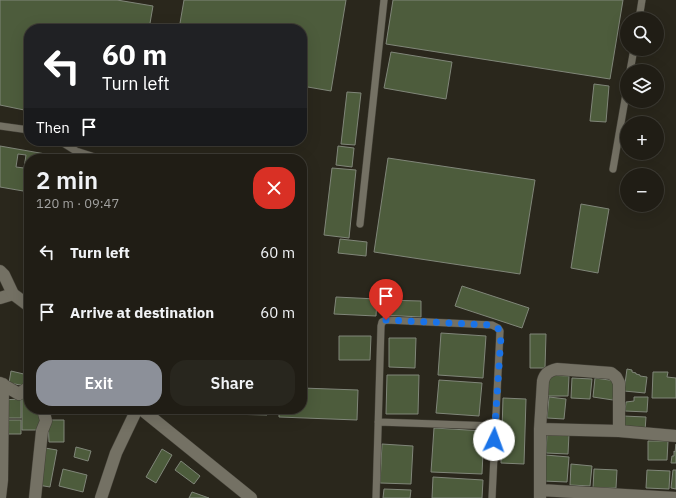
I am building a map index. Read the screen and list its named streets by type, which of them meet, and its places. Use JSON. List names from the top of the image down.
{
  "page": {
    "map_buttons": ["+", "−"],
    "turn": ["60 m", "Turn left"],
    "then": "Then",
    "heading": ["2 min", "120 m · 09:47"],
    "list": [
      {
        "name": "Turn left",
        "value": "60 m"
      },
      {
        "name": "Arrive at destination",
        "value": "60 m"
      }
    ],
    "buttons": ["Exit", "Share"]
  }
}
